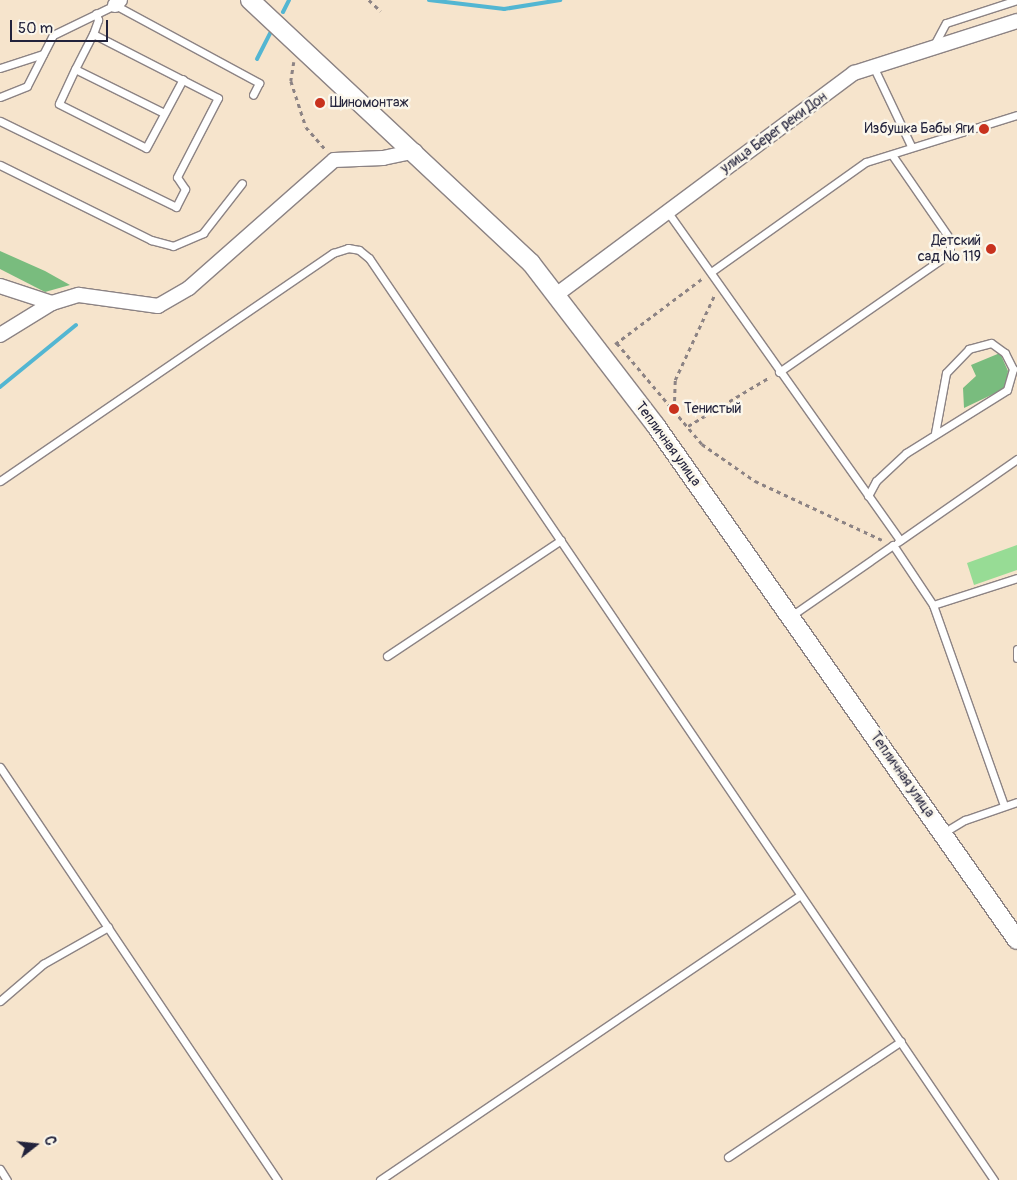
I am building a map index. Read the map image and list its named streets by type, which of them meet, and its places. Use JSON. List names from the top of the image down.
{
  "streets": {
    "street": ["улица Берег реки Дон", "Тепличная улица"]
  },
  "crossings": [
    ["улица Берег реки Дон", "Тепличная улица"]
  ],
  "places": [
    "Шиномонтаж",
    "Избушка Бабы Яги",
    "Детский сад № 119",
    "Тенистый"
  ],
  "scale_bar": "50 m",
  "north": "right"
}
